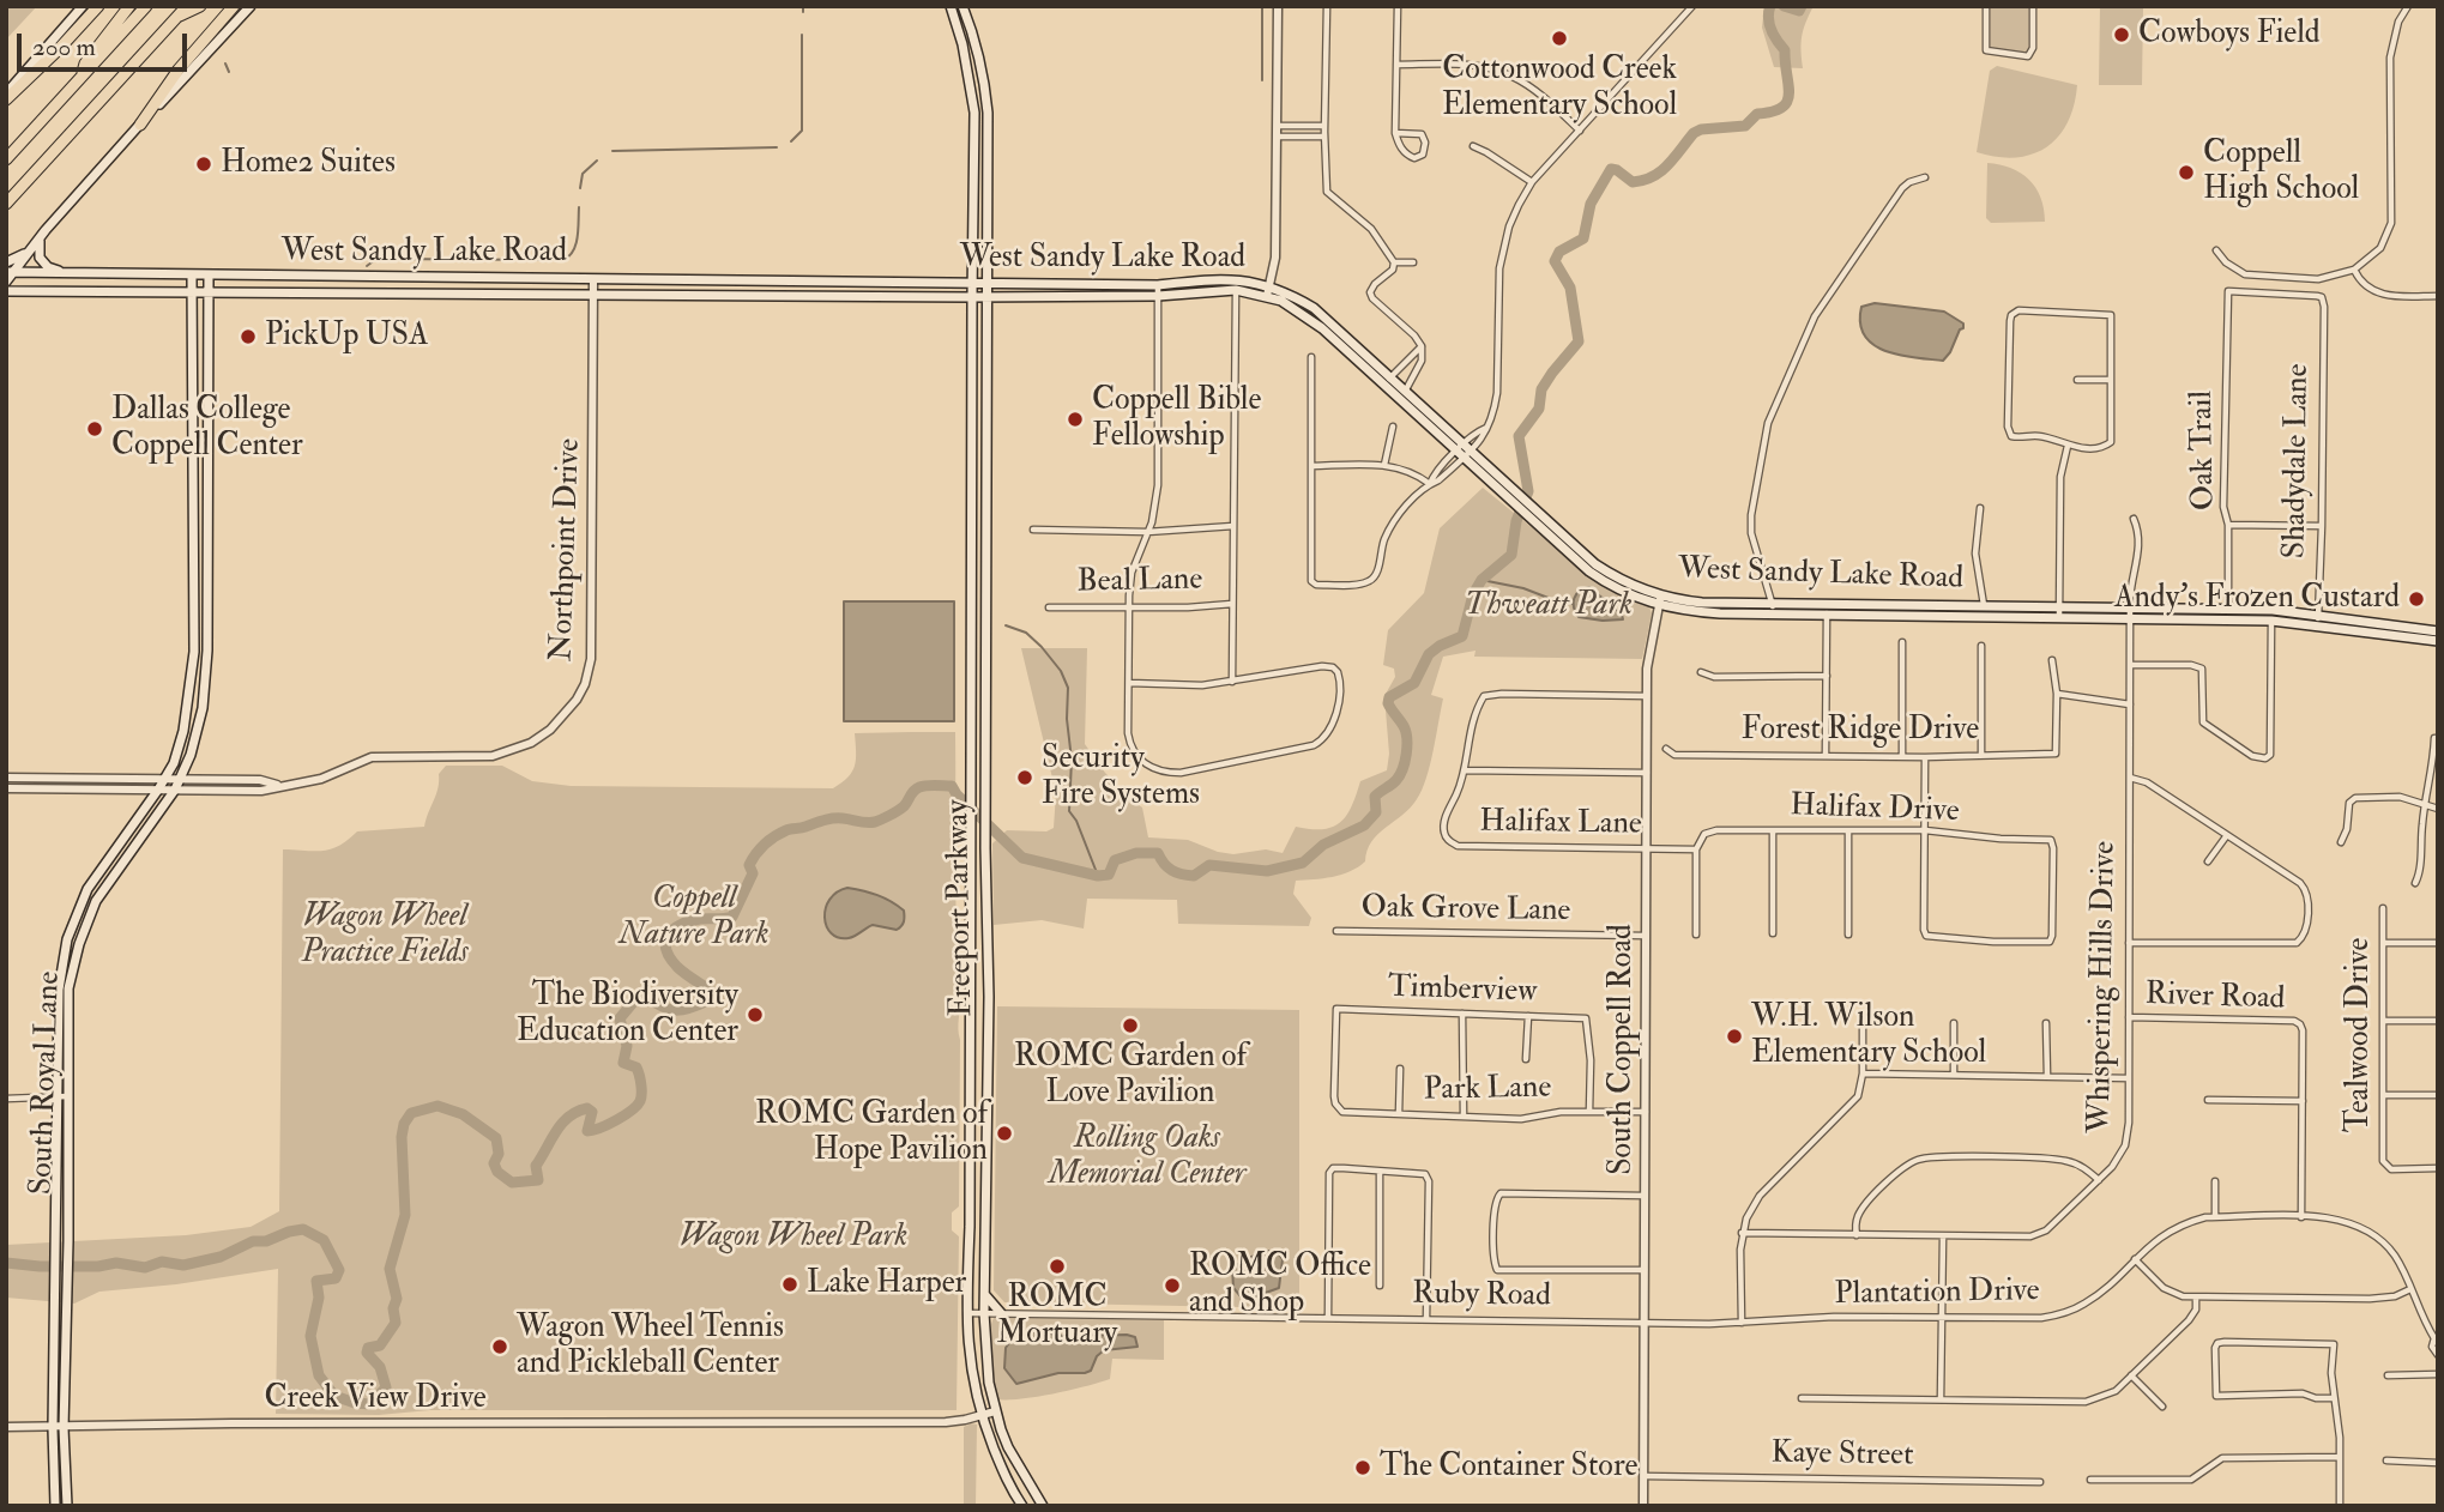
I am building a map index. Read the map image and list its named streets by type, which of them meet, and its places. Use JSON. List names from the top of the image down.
{
  "streets": {
    "main road": ["West Sandy Lake Road", "Freeport Parkway", "South Royal Lane"],
    "street": [
      "Oak Trail",
      "Shadydale Lane",
      "Northpoint Drive",
      "Beal Lane",
      "Forest Ridge Drive",
      "Halifax Drive",
      "Halifax Lane",
      "Oak Grove Lane",
      "Whispering Hills Drive",
      "Timberview",
      "River Road",
      "Tealwood Drive",
      "South Coppell Road",
      "Park Lane",
      "Plantation Drive",
      "Ruby Road",
      "Creek View Drive",
      "Kaye Street"
    ]
  },
  "crossings": [
    ["West Sandy Lake Road", "Oak Trail"],
    ["West Sandy Lake Road", "Shadydale Lane"],
    ["West Sandy Lake Road", "Northpoint Drive"],
    ["West Sandy Lake Road", "Freeport Parkway"],
    ["West Sandy Lake Road", "Whispering Hills Drive"],
    ["West Sandy Lake Road", "South Coppell Road"],
    ["West Sandy Lake Road", "South Royal Lane"],
    ["Oak Trail", "Shadydale Lane"],
    ["Northpoint Drive", "South Royal Lane"],
    ["Halifax Drive", "Halifax Lane"],
    ["Halifax Lane", "South Coppell Road"],
    ["Freeport Parkway", "Ruby Road"],
    ["Freeport Parkway", "Creek View Drive"],
    ["Oak Grove Lane", "South Coppell Road"],
    ["Whispering Hills Drive", "River Road"],
    ["Timberview", "Park Lane"],
    ["South Coppell Road", "Park Lane"],
    ["South Coppell Road", "Plantation Drive"],
    ["South Coppell Road", "Ruby Road"],
    ["South Coppell Road", "Kaye Street"],
    ["South Royal Lane", "Creek View Drive"],
    ["Plantation Drive", "Ruby Road"]
  ],
  "parks": [
    "Thweatt Park",
    "Coppell Nature Park",
    "Wagon Wheel Practice Fields",
    "Rolling Oaks Memorial Center",
    "Wagon Wheel Park"
  ],
  "places": [
    "Cowboys Field",
    "Cottonwood Creek Elementary School",
    "Home2 Suites",
    "Coppell High School",
    "PickUp USA",
    "Coppell Bible Fellowship",
    "Dallas College Coppell Center",
    "Andy's Frozen Custard",
    "Security Fire Systems",
    "The Biodiversity Education Center",
    "ROMC Garden of Love Pavilion",
    "W.H. Wilson Elementary School",
    "ROMC Garden of Hope Pavilion",
    "ROMC Mortuary",
    "Lake Harper",
    "ROMC Office and Shop",
    "Wagon Wheel Tennis and Pickleball Center",
    "The Container Store"
  ],
  "scale_bar": "200 m"
}
